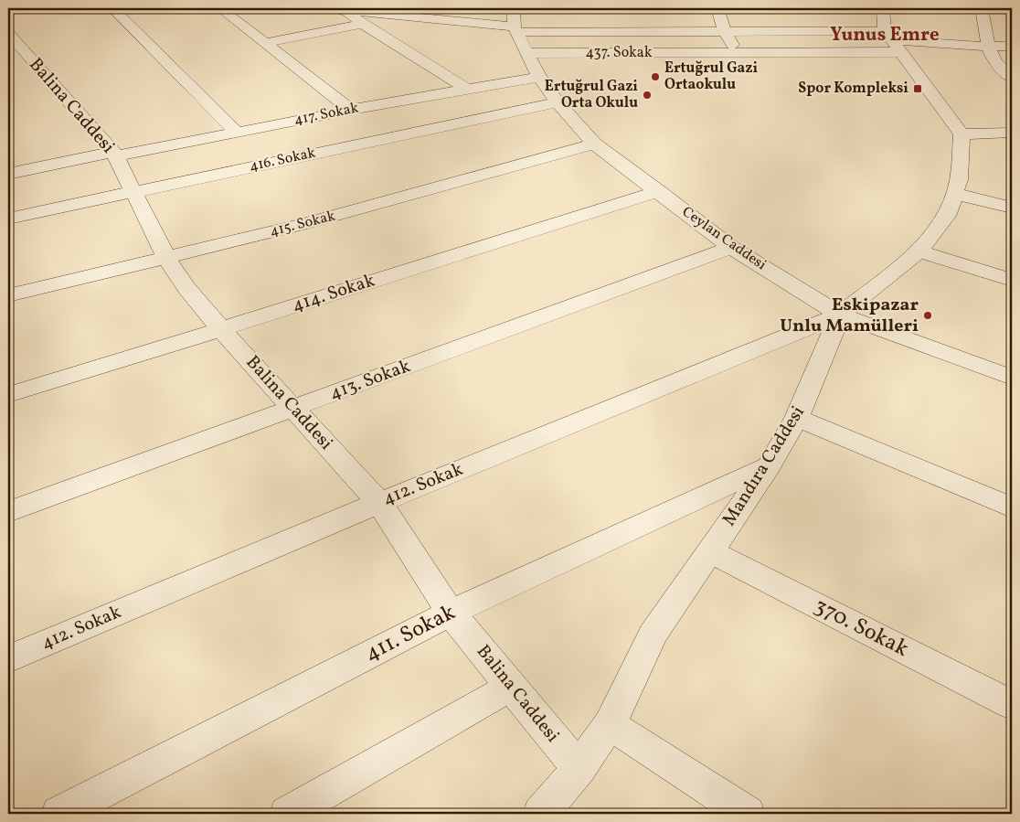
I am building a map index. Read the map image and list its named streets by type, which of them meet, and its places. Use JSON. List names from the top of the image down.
{
  "streets": {
    "street": [
      "437. Sokak",
      "Balina Caddesi",
      "417. Sokak",
      "416. Sokak",
      "415. Sokak",
      "Ceylan Caddesi",
      "414. Sokak",
      "413. Sokak",
      "Mandıra Caddesi",
      "412. Sokak",
      "370. Sokak",
      "411. Sokak"
    ]
  },
  "crossings": [
    ["437. Sokak", "Ceylan Caddesi"],
    ["Balina Caddesi", "417. Sokak"],
    ["Balina Caddesi", "416. Sokak"],
    ["Balina Caddesi", "415. Sokak"],
    ["Balina Caddesi", "414. Sokak"],
    ["Balina Caddesi", "413. Sokak"],
    ["Balina Caddesi", "Mandıra Caddesi"],
    ["Balina Caddesi", "412. Sokak"],
    ["Balina Caddesi", "411. Sokak"],
    ["417. Sokak", "Ceylan Caddesi"],
    ["416. Sokak", "Ceylan Caddesi"],
    ["415. Sokak", "Ceylan Caddesi"],
    ["Ceylan Caddesi", "414. Sokak"],
    ["Ceylan Caddesi", "413. Sokak"],
    ["Ceylan Caddesi", "Mandıra Caddesi"],
    ["Ceylan Caddesi", "412. Sokak"],
    ["Mandıra Caddesi", "412. Sokak"],
    ["Mandıra Caddesi", "370. Sokak"],
    ["Mandıra Caddesi", "411. Sokak"]
  ],
  "districts": ["Yunus Emre"],
  "places": {
    "other": ["Ertuğrul Gazi Ortaokulu", "Ertuğrul Gazi Orta Okulu", "Eskipazar Unlu Mamülleri"],
    "transit": ["Spor Kompleksi"]
  }
}
